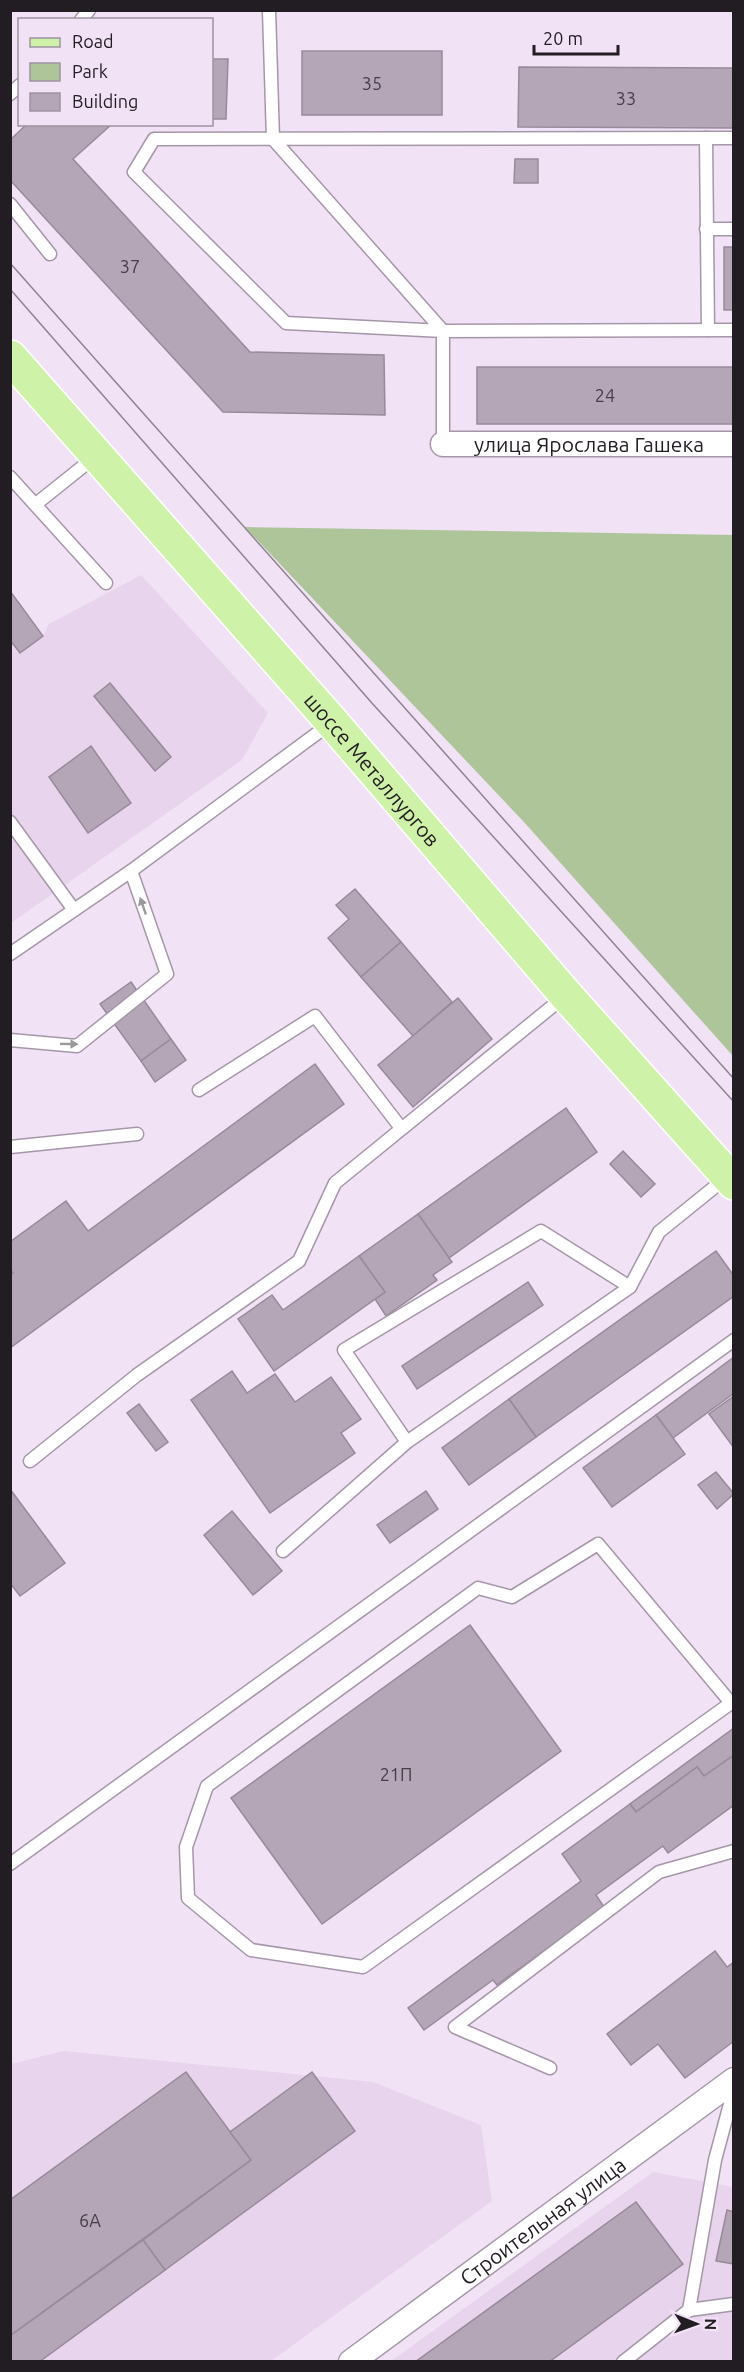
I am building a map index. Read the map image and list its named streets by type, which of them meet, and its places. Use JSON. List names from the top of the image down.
{
  "streets": {
    "main road": ["шоссе Металлургов"],
    "street": ["улица Ярослава Гашека", "Строительная улица"]
  },
  "house_numbers": [
    "35",
    "33",
    "37",
    "24",
    "21П",
    "6А"
  ],
  "legend": ["Road", "Park", "Building"],
  "scale_bar": "20 m",
  "north": "right"
}
